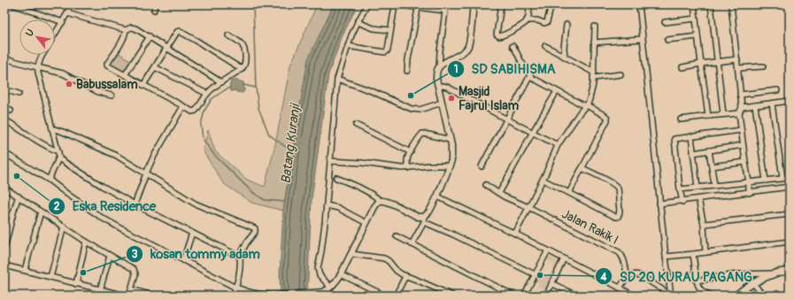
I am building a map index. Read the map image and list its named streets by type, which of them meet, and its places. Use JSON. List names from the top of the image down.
{
  "streets": {
    "street": ["Jalan Rakik I"]
  },
  "water": ["Batang Kuranji"],
  "places": [
    "Babussalam",
    "SD SABIHISMA",
    "Masjid Fajrul Islam",
    "Eska Residence",
    "kosan tommy adam",
    "SD 20 KURAU PAGANG"
  ],
  "north": "top left"
}
